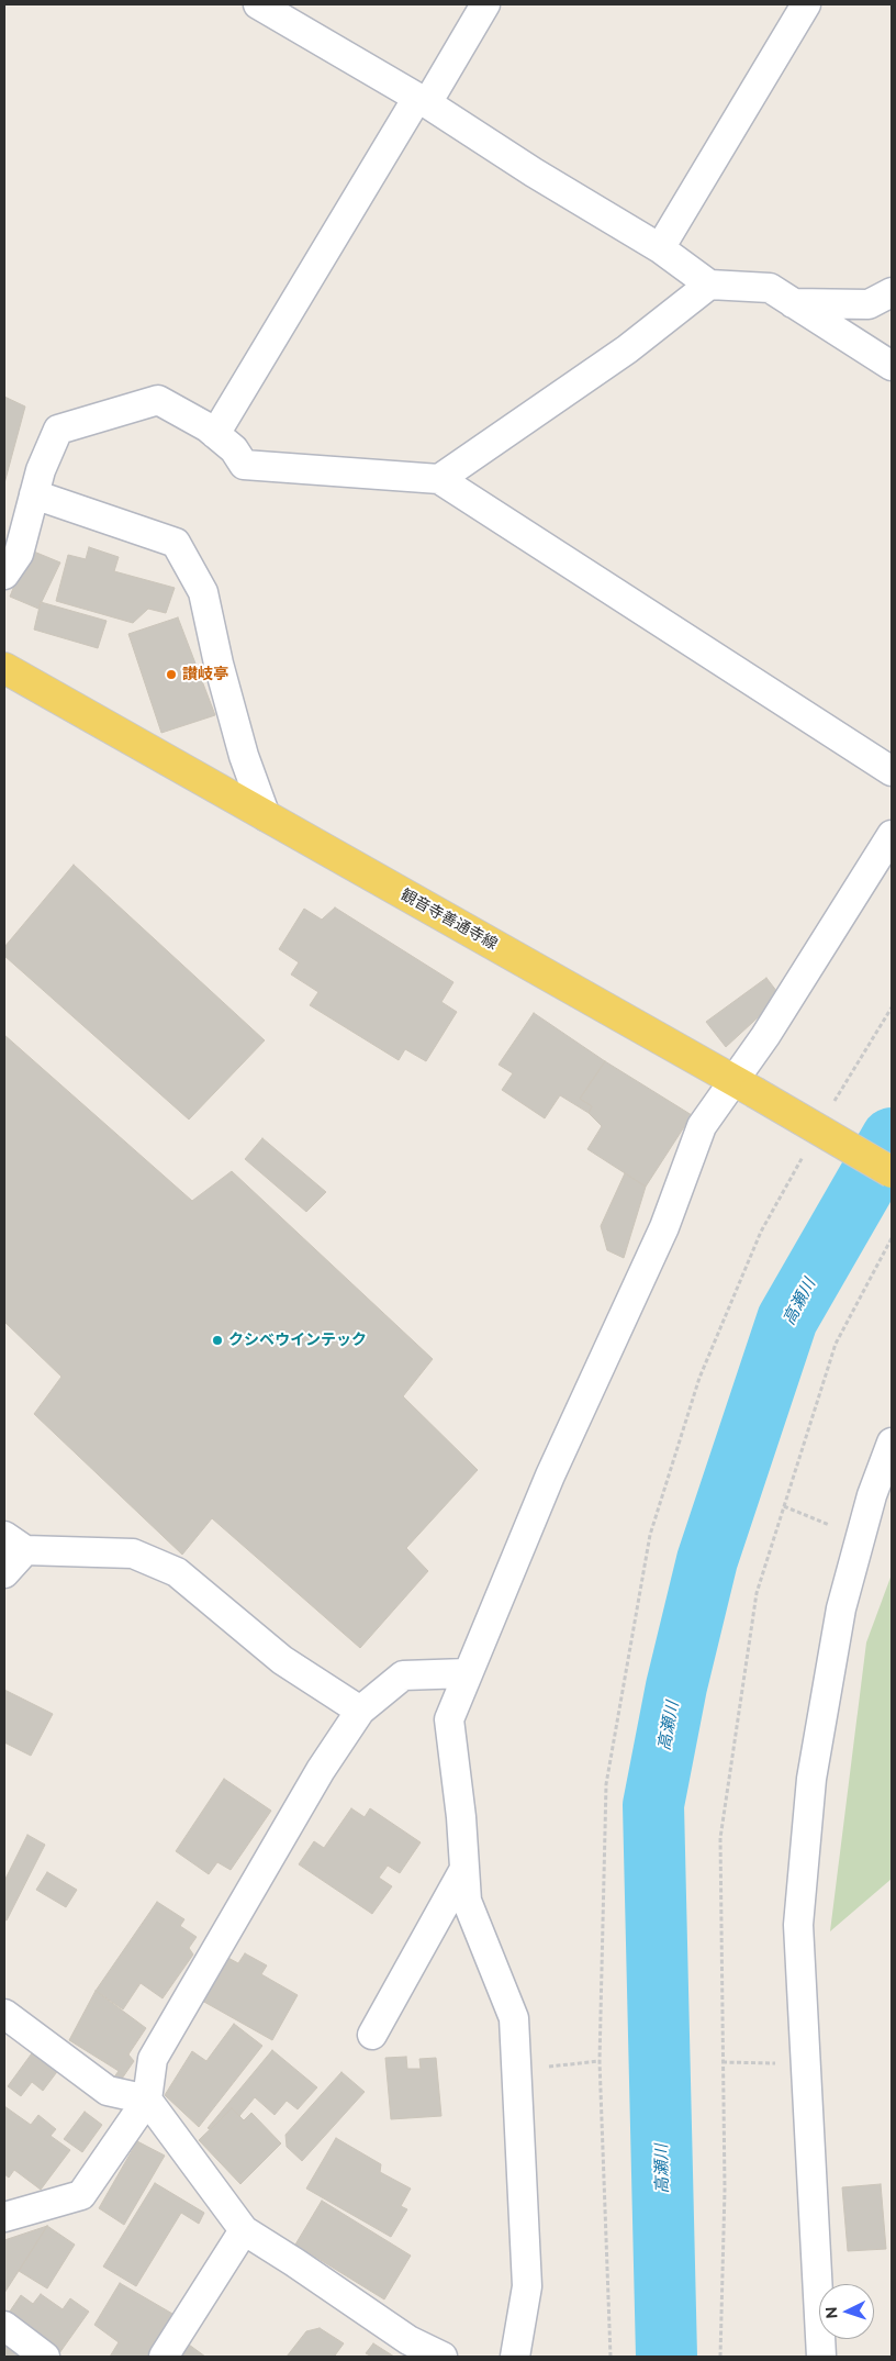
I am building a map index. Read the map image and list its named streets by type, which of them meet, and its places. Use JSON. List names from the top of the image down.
{
  "streets": {
    "main road": ["観音寺善通寺線"]
  },
  "water": ["高瀬川"],
  "places": ["讃岐亭", "クシベウインテック"],
  "north": "left"
}
